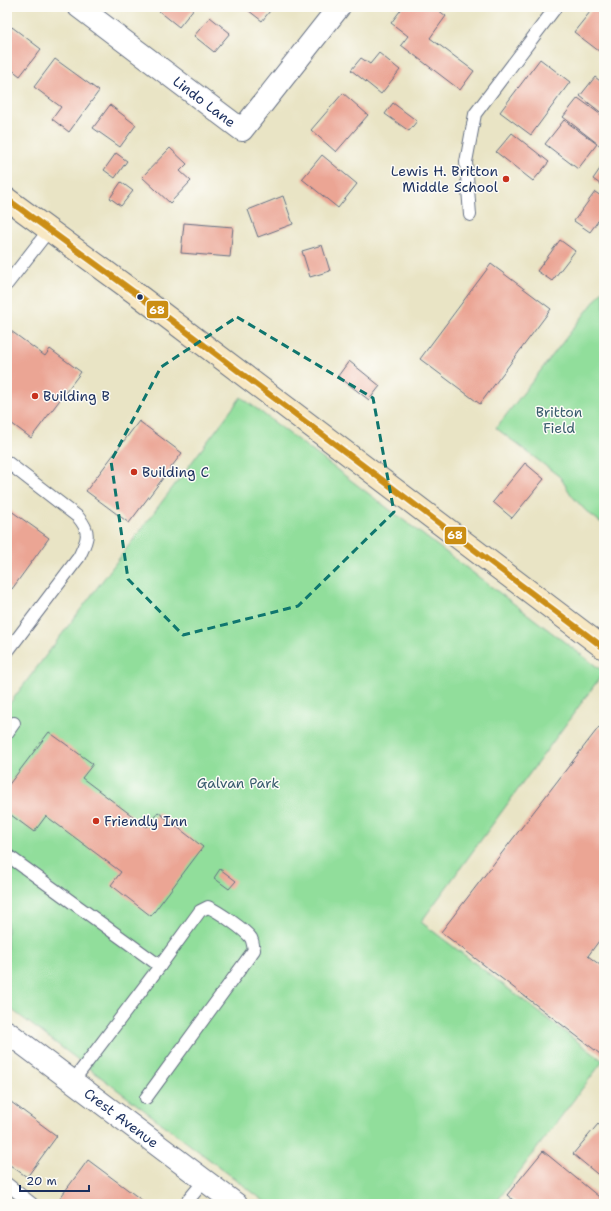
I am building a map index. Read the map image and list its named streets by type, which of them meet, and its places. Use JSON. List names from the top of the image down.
{
  "streets": {
    "street": ["Lindo Lane", "Crest Avenue"]
  },
  "parks": ["Britton Field", "Galvan Park"],
  "places": [
    "Lewis H. Britton Middle School",
    "Building B",
    "Building C",
    "Friendly Inn"
  ],
  "lines": ["transit line 68"],
  "scale_bar": "20 m"
}
